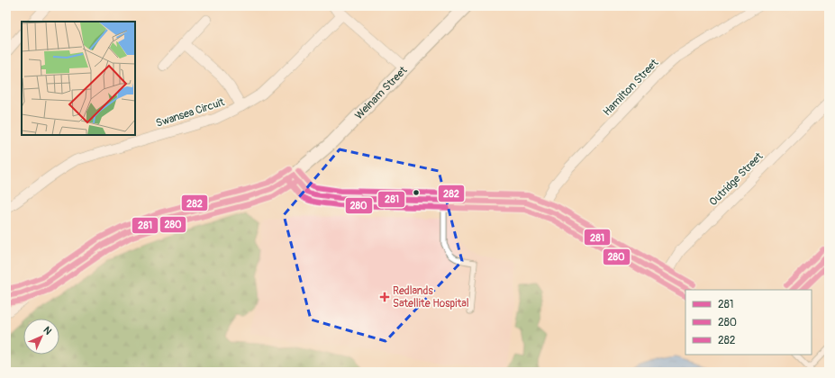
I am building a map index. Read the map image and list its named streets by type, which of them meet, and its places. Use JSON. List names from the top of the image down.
{
  "streets": {
    "street": [
      "Hamilton Street",
      "Weinam Street",
      "Swansea Circuit",
      "Outridge Street"
    ]
  },
  "places": {
    "health": ["Redlands Satellite Hospital"]
  },
  "lines": ["transit line 282", "transit line 281", "transit line 280"],
  "legend": ["281", "280", "282"],
  "north": "top right"
}
